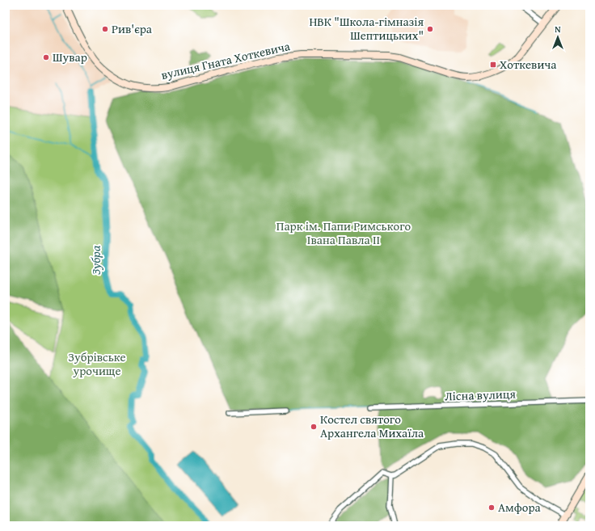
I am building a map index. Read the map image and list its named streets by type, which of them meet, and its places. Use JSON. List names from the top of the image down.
{
  "streets": {
    "street": ["вулиця Гната Хоткевича", "Лісна вулиця"]
  },
  "water": ["Зубра"],
  "parks": ["Парк ім. Папи Римського Івана Павла ІІ", "Зубрівське урочище"],
  "places": {
    "other": [
      "Рив'єра",
      "НВК \"Школа-гімназія Шептицьких\"",
      "Шувар",
      "Костел святого Архангела Михаїла",
      "Амфора"
    ],
    "transit": ["Хоткевича"]
  },
  "north": "top"
}
